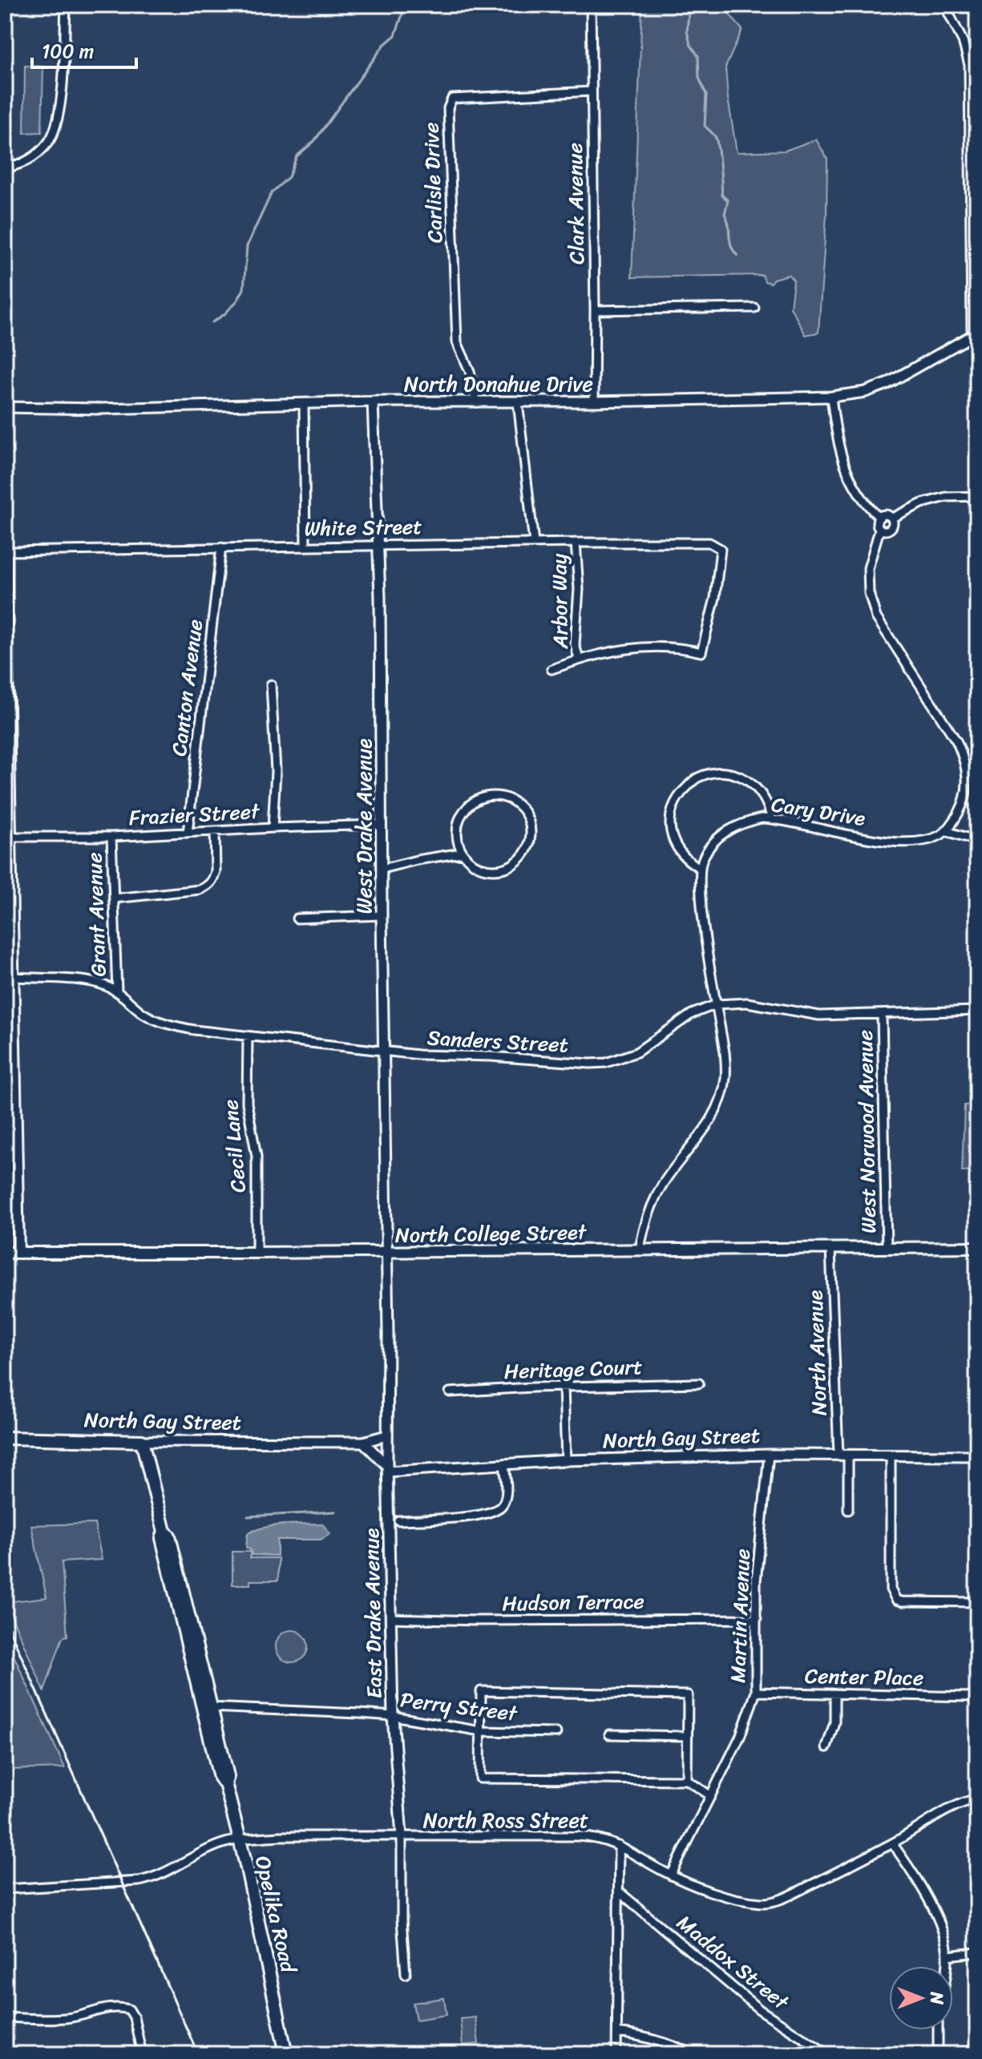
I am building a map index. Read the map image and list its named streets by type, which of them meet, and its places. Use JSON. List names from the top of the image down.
{
  "streets": {
    "main road": ["North College Street", "North Gay Street", "Opelika Road"],
    "street": [
      "Carlisle Drive",
      "Clark Avenue",
      "North Donahue Drive",
      "White Street",
      "Arbor Way",
      "Canton Avenue",
      "Cary Drive",
      "Frazier Street",
      "West Drake Avenue",
      "Grant Avenue",
      "Sanders Street",
      "West Norwood Avenue",
      "Cecil Lane",
      "North Avenue",
      "Heritage Court",
      "Hudson Terrace",
      "East Drake Avenue",
      "Martin Avenue",
      "Center Place",
      "Perry Street",
      "North Ross Street",
      "Maddox Street"
    ]
  },
  "crossings": [
    ["Carlisle Drive", "Clark Avenue"],
    ["Carlisle Drive", "North Donahue Drive"],
    ["Clark Avenue", "North Donahue Drive"],
    ["North Donahue Drive", "West Drake Avenue"],
    ["White Street", "Arbor Way"],
    ["White Street", "Canton Avenue"],
    ["White Street", "West Drake Avenue"],
    ["Canton Avenue", "Frazier Street"],
    ["Cary Drive", "Sanders Street"],
    ["Cary Drive", "North College Street"],
    ["Frazier Street", "West Drake Avenue"],
    ["Frazier Street", "Grant Avenue"],
    ["West Drake Avenue", "Sanders Street"],
    ["West Drake Avenue", "North College Street"],
    ["West Drake Avenue", "East Drake Avenue"],
    ["Grant Avenue", "Sanders Street"],
    ["Sanders Street", "West Norwood Avenue"],
    ["Sanders Street", "Cecil Lane"],
    ["West Norwood Avenue", "North College Street"],
    ["Cecil Lane", "North College Street"],
    ["North College Street", "North Avenue"],
    ["North College Street", "East Drake Avenue"],
    ["North Avenue", "North Gay Street"],
    ["North Gay Street", "East Drake Avenue"],
    ["North Gay Street", "Martin Avenue"],
    ["North Gay Street", "Opelika Road"],
    ["Hudson Terrace", "East Drake Avenue"],
    ["Hudson Terrace", "Martin Avenue"],
    ["East Drake Avenue", "Perry Street"],
    ["East Drake Avenue", "North Ross Street"],
    ["Martin Avenue", "Center Place"],
    ["Martin Avenue", "North Ross Street"],
    ["Perry Street", "Opelika Road"],
    ["North Ross Street", "Opelika Road"]
  ],
  "scale_bar": "100 m",
  "north": "right"
}
